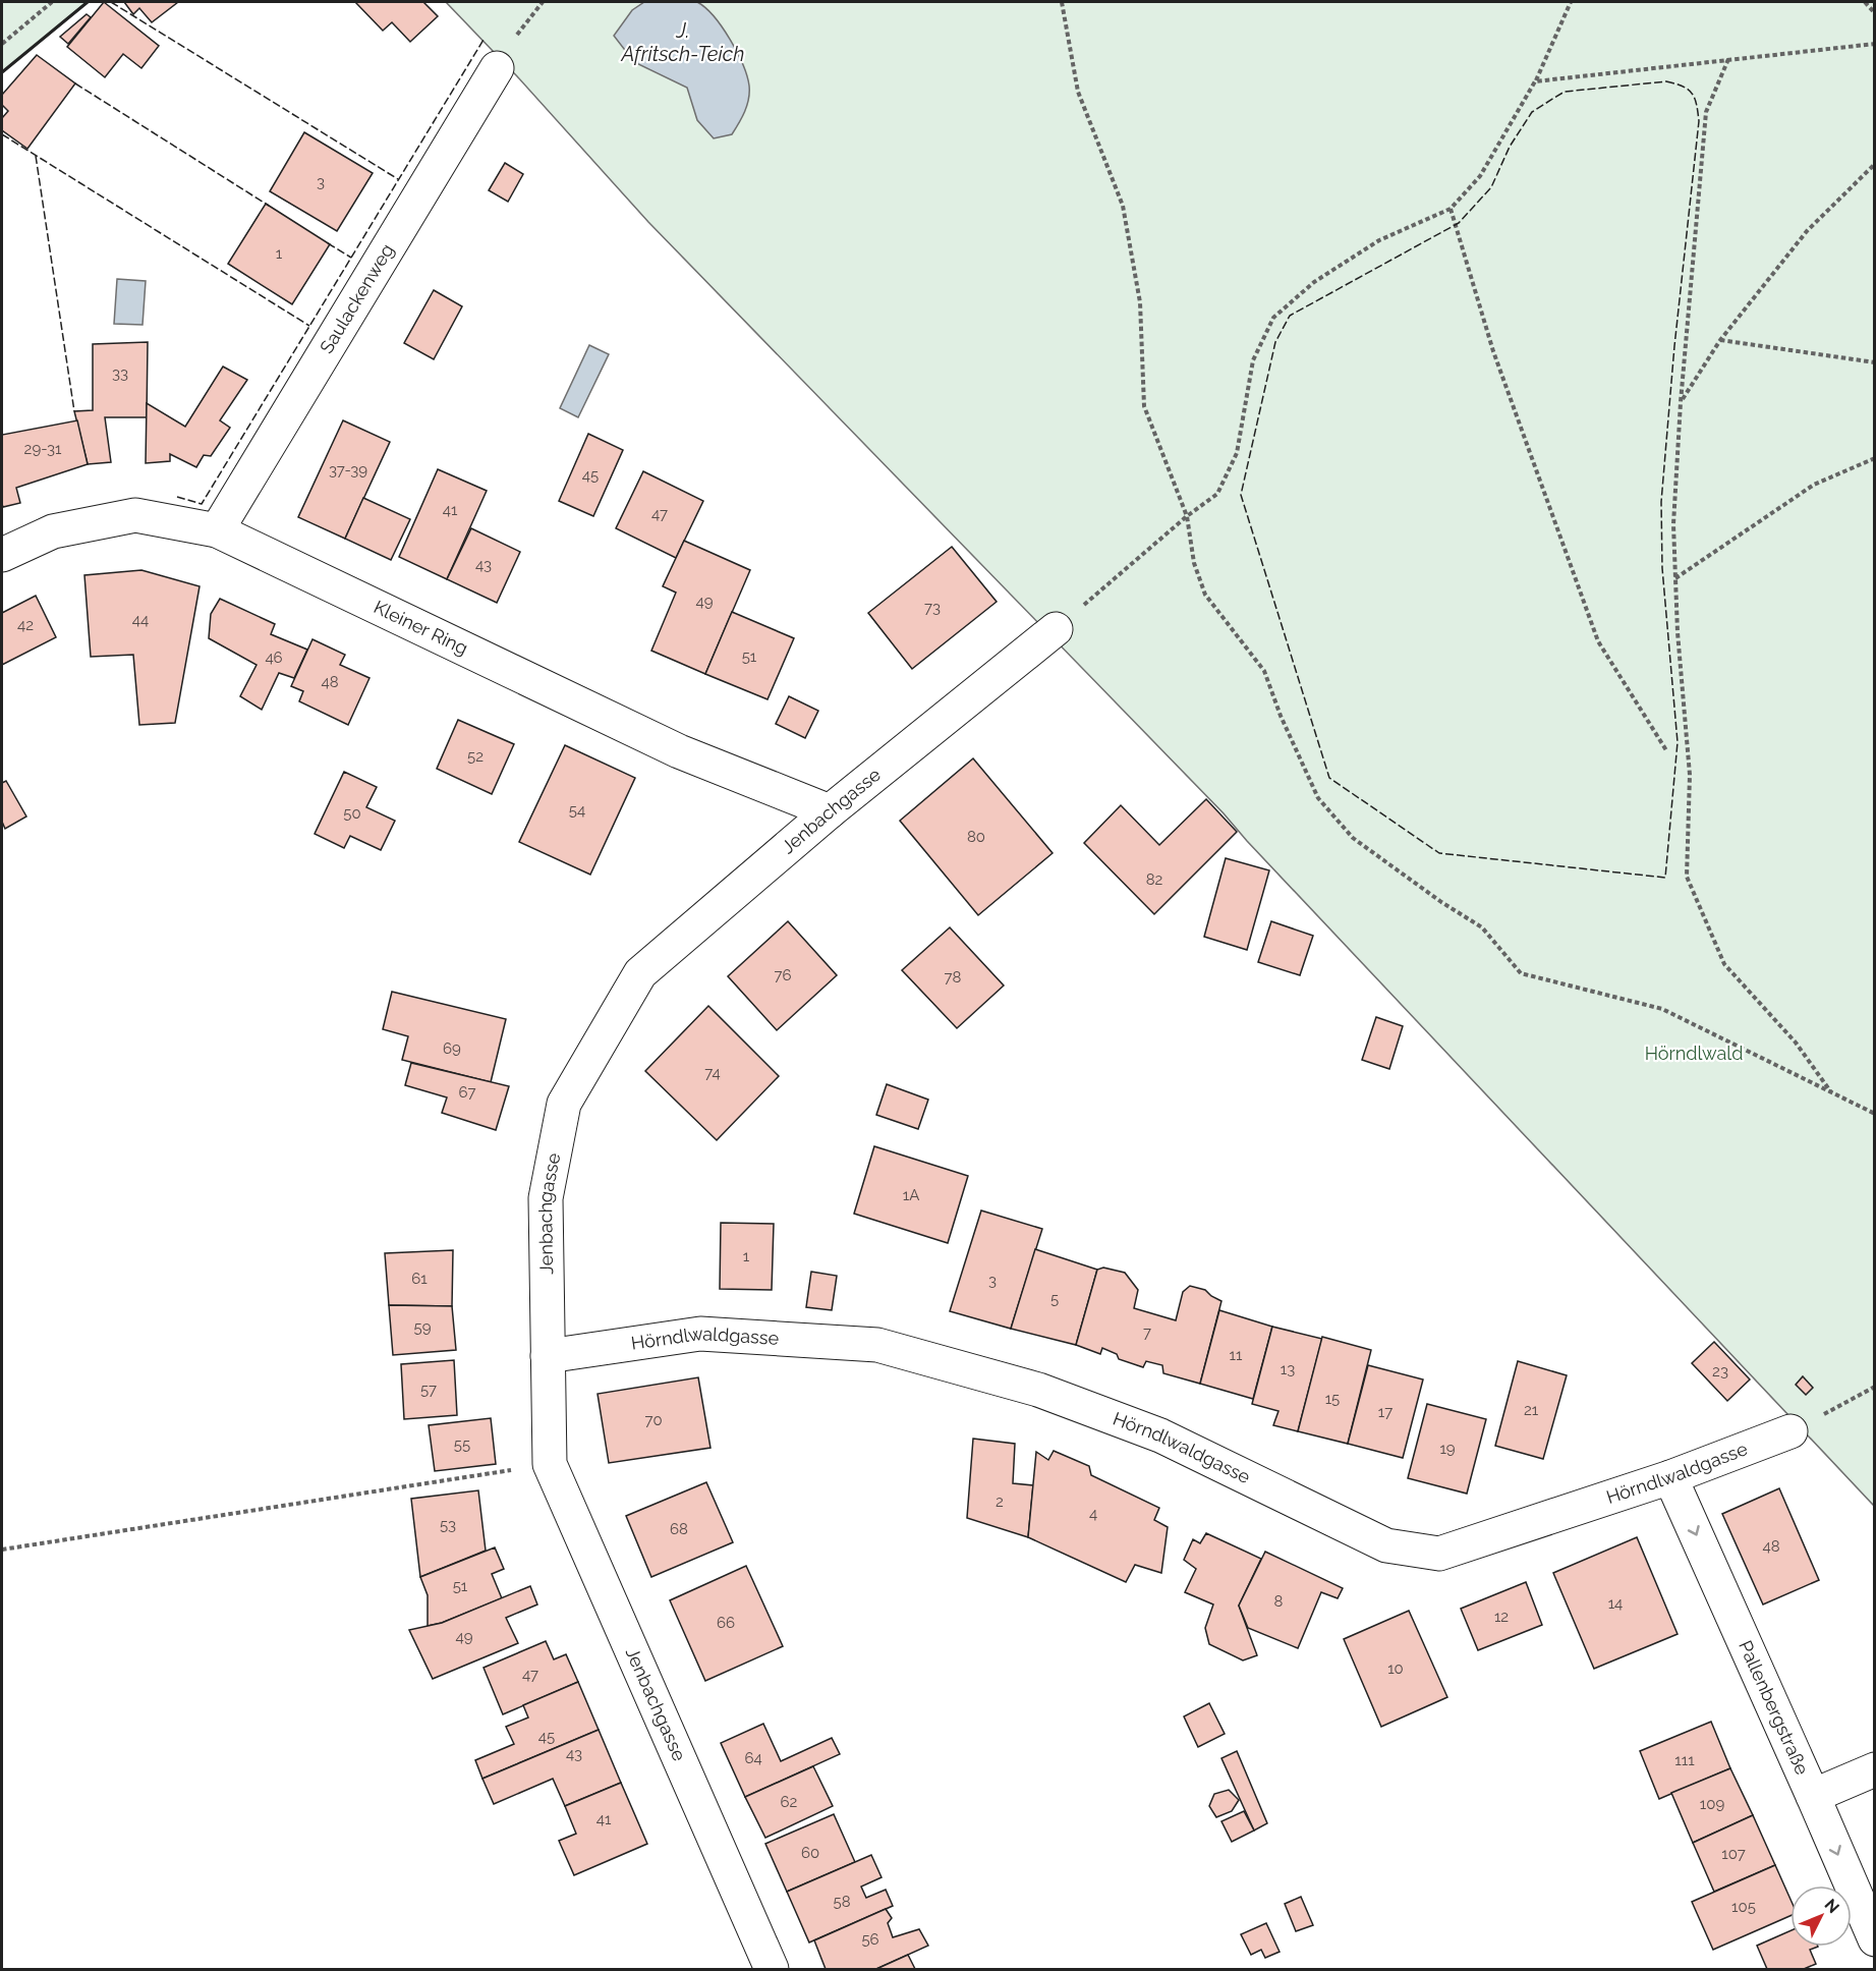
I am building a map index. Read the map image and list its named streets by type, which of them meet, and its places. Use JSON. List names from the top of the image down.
{
  "streets": {
    "street": [
      "Saulackenweg",
      "Kleiner Ring",
      "Jenbachgasse",
      "Hörndlwaldgasse",
      "Pallenbergstraße"
    ]
  },
  "crossings": [
    ["Saulackenweg", "Kleiner Ring"],
    ["Kleiner Ring", "Jenbachgasse"],
    ["Jenbachgasse", "Hörndlwaldgasse"],
    ["Hörndlwaldgasse", "Pallenbergstraße"]
  ],
  "one_way": ["Pallenbergstraße"],
  "water": ["J. Afritsch-Teich"],
  "parks": ["Hörndlwald"],
  "house_numbers": [
    "3",
    "1",
    "33",
    "29-31",
    "37-39",
    "45",
    "41",
    "47",
    "43",
    "49",
    "73",
    "44",
    "42",
    "51",
    "46",
    "48",
    "52",
    "54",
    "50",
    "80",
    "82",
    "76",
    "78",
    "69",
    "74",
    "67",
    "1A",
    "1",
    "61",
    "3",
    "5",
    "59",
    "7",
    "11",
    "13",
    "23",
    "57",
    "15",
    "21",
    "17",
    "70",
    "55",
    "19",
    "2",
    "4",
    "53",
    "68",
    "48",
    "51",
    "8",
    "14",
    "12",
    "66",
    "49",
    "10",
    "47",
    "45",
    "43",
    "64",
    "111",
    "62",
    "109",
    "41",
    "60",
    "107",
    "58",
    "105",
    "56"
  ],
  "north": "top right"
}
